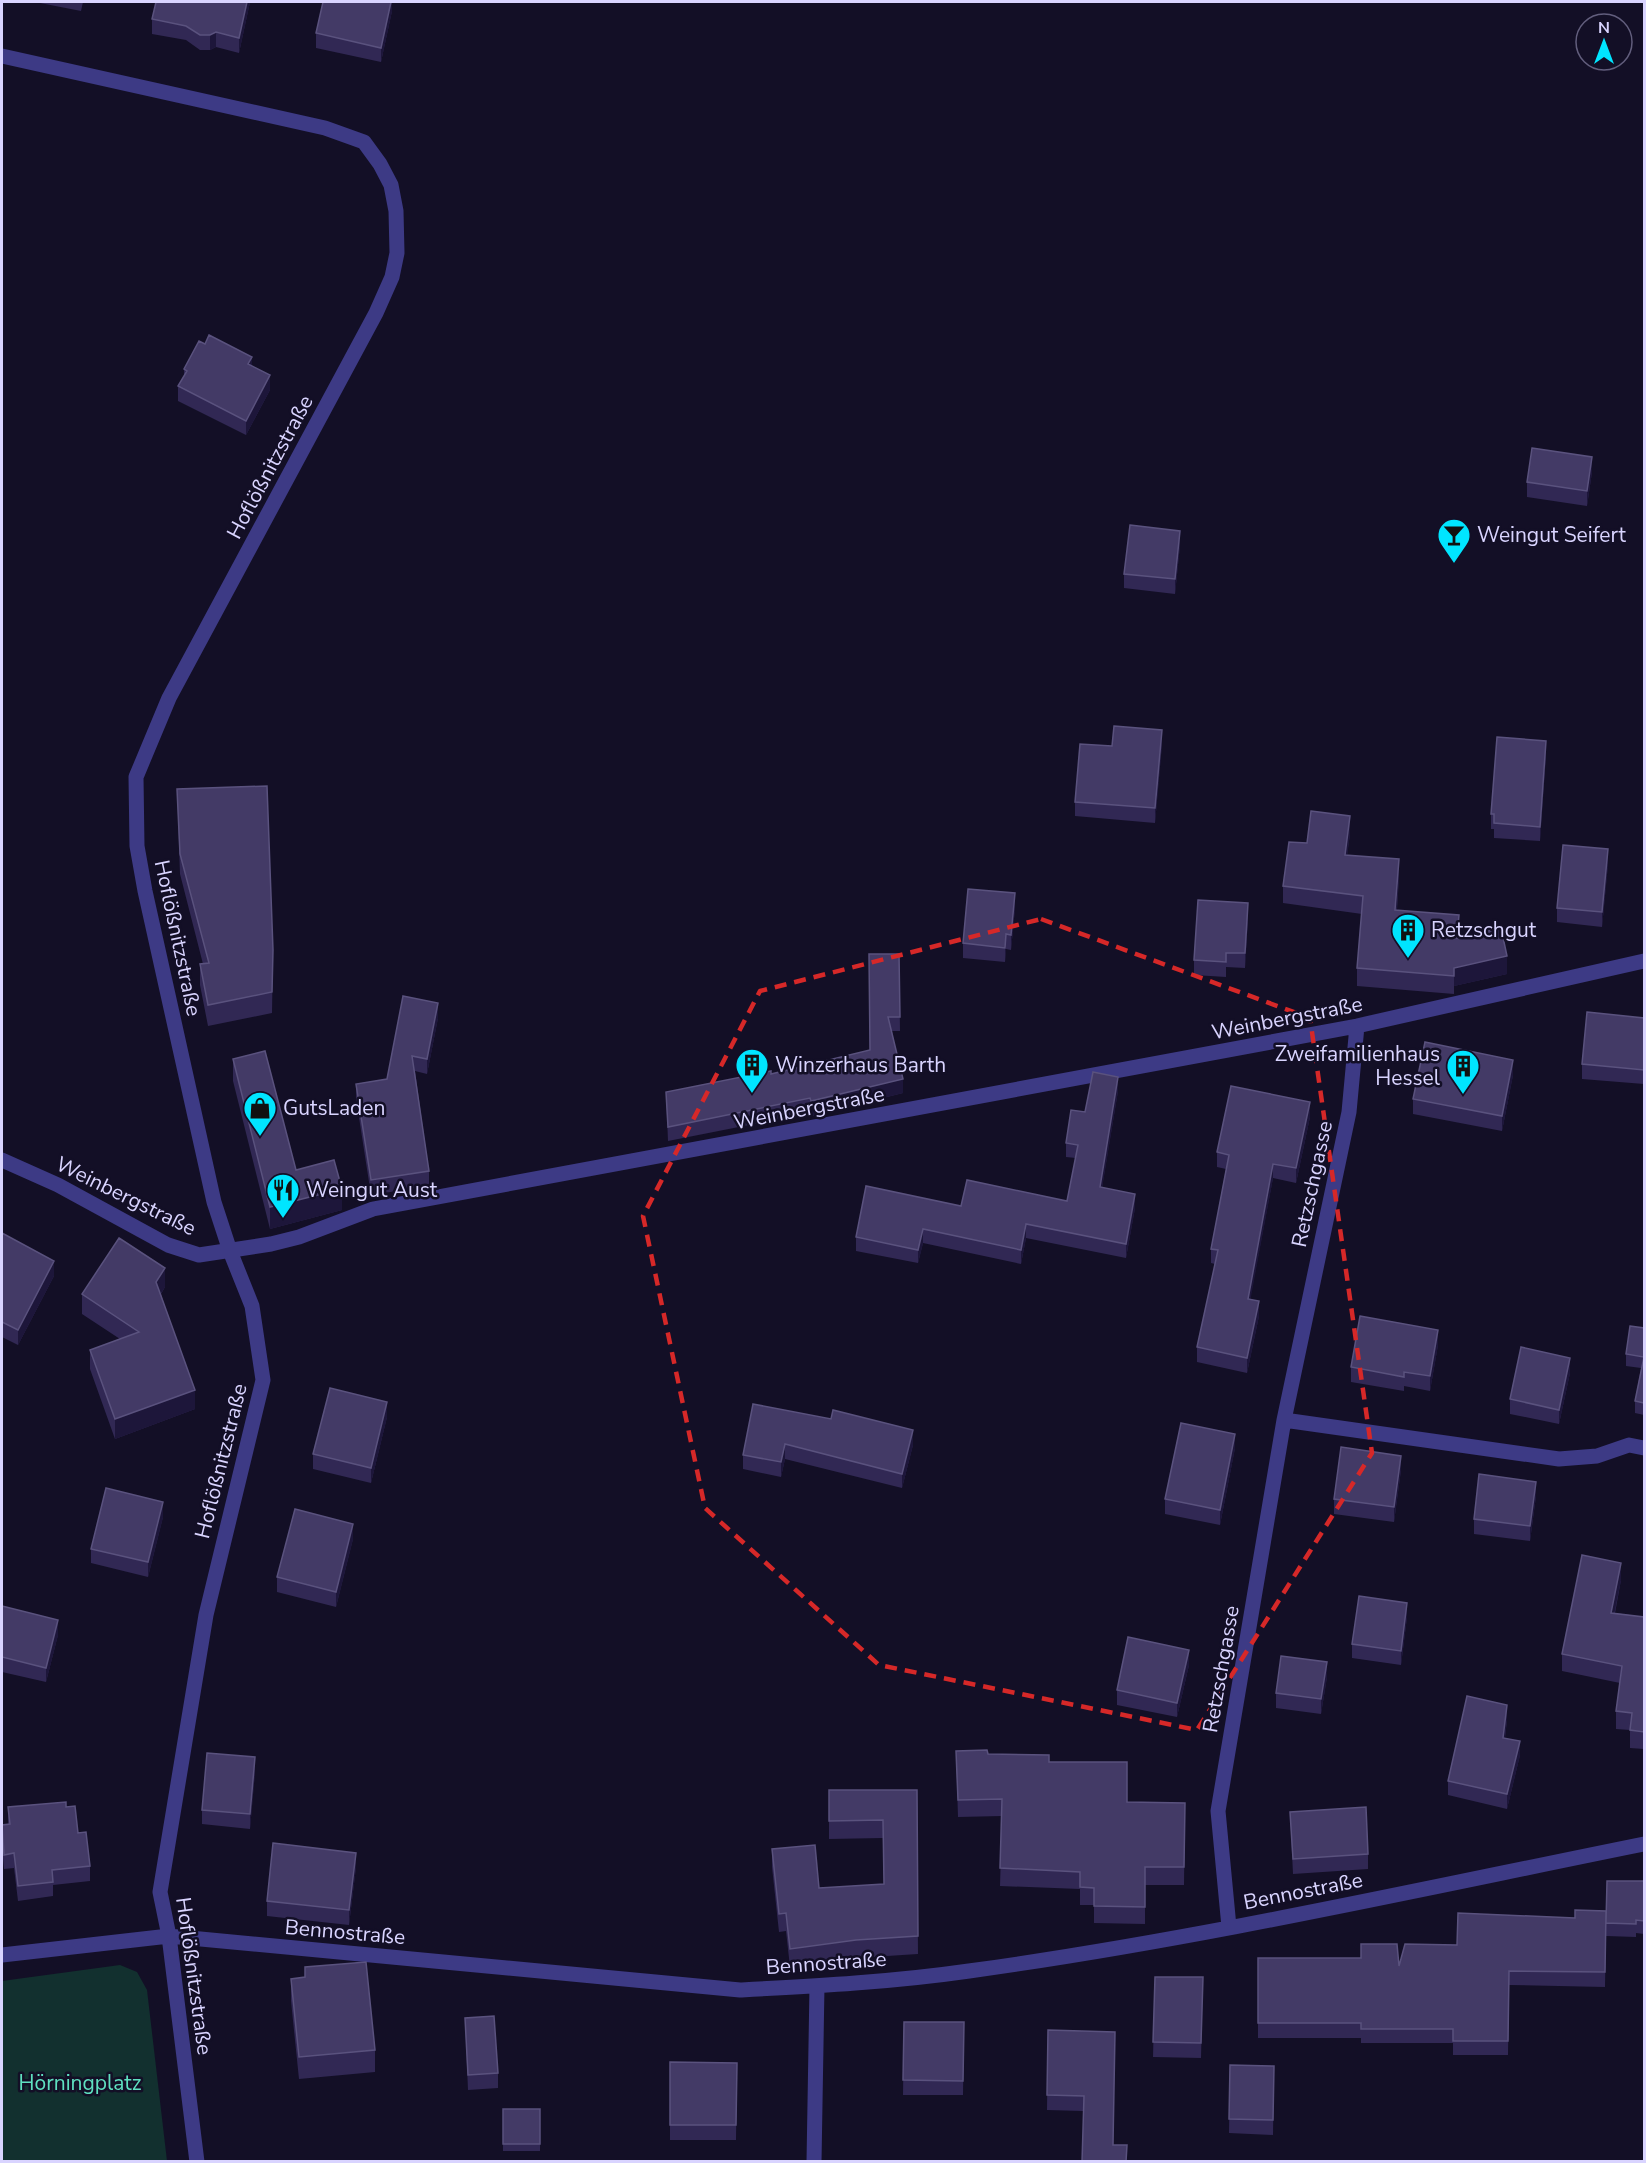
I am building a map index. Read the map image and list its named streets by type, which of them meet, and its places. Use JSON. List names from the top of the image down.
{
  "streets": {
    "street": [
      "Hoflößnitzstraße",
      "Weinbergstraße",
      "Retzschgasse",
      "Bennostraße"
    ]
  },
  "crossings": [
    ["Hoflößnitzstraße", "Weinbergstraße"],
    ["Hoflößnitzstraße", "Bennostraße"],
    ["Weinbergstraße", "Retzschgasse"],
    ["Retzschgasse", "Bennostraße"]
  ],
  "parks": ["Hörningplatz"],
  "places": {
    "bar": ["Weingut Seifert"],
    "building": ["Retzschgut", "Winzerhaus Barth", "Zweifamilienhaus Hessel"],
    "shop": ["GutsLaden"],
    "restaurant": ["Weingut Aust"]
  },
  "north": "top"
}
